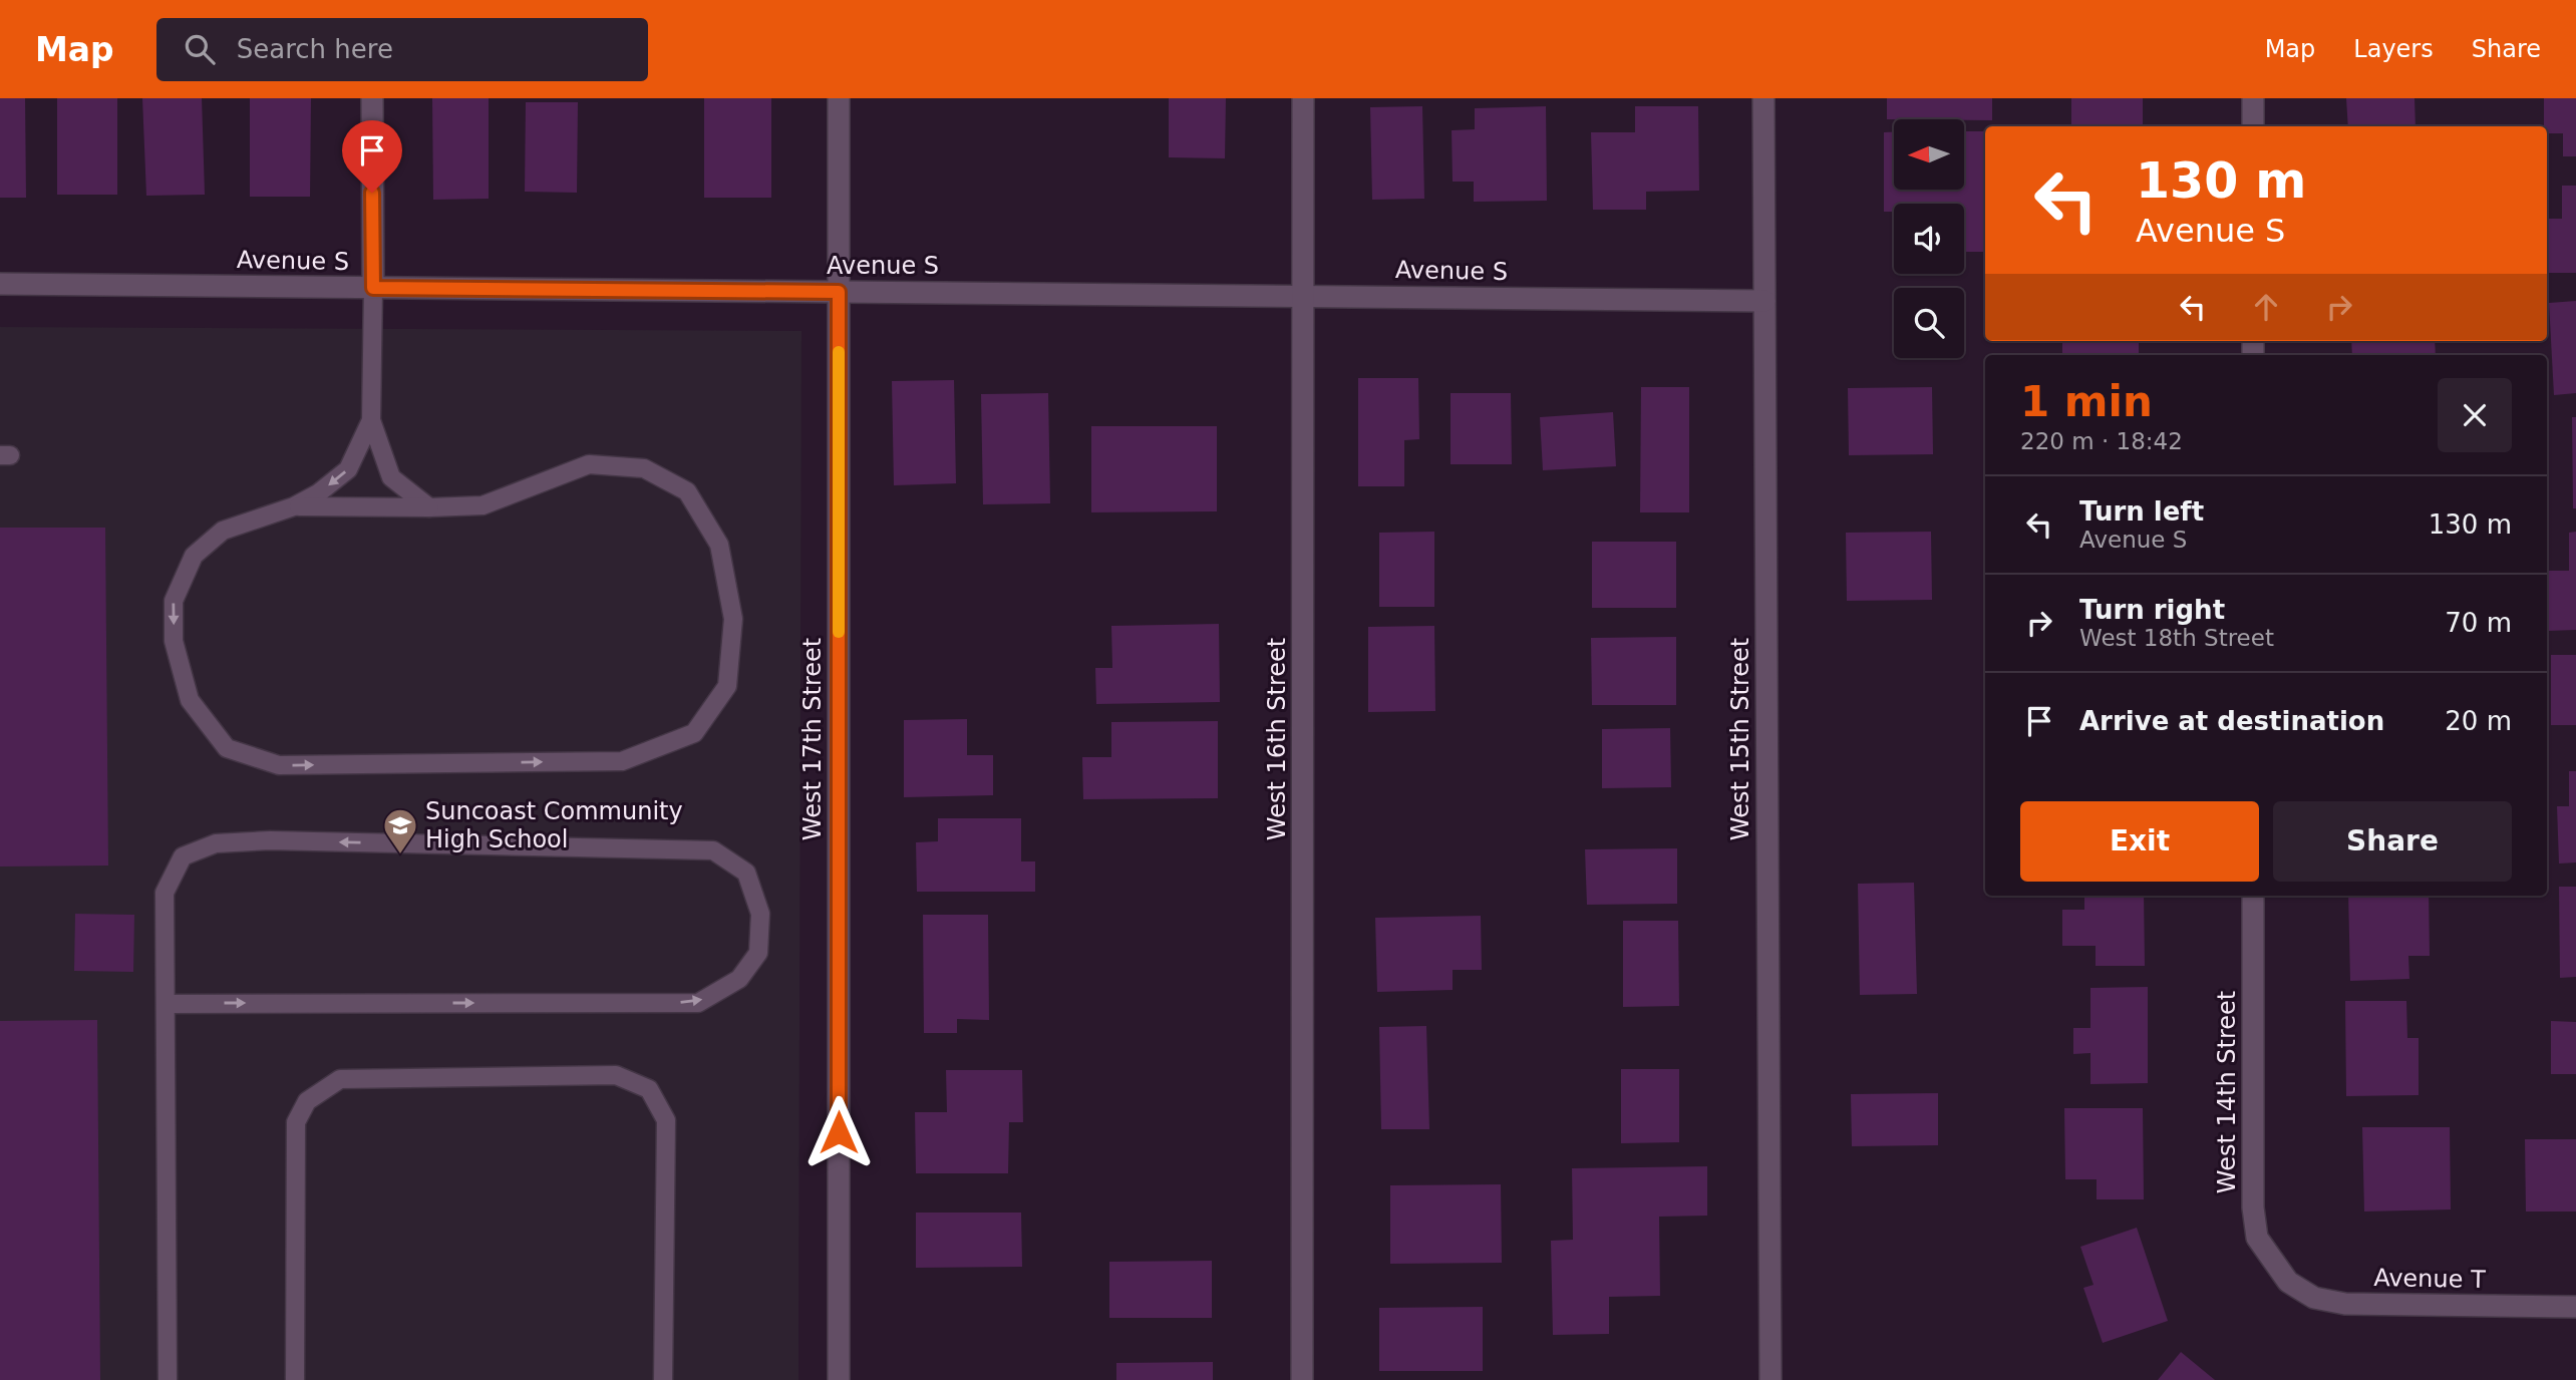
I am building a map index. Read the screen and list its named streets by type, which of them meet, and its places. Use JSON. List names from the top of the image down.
{
  "streets": {
    "street": [
      "Avenue S",
      "West 17th Street",
      "West 16th Street",
      "West 15th Street",
      "West 14th Street",
      "Avenue T"
    ]
  },
  "crossings": [
    ["Avenue S", "West 17th Street"],
    ["Avenue S", "West 16th Street"],
    ["Avenue S", "West 15th Street"],
    ["West 14th Street", "Avenue T"]
  ],
  "places": {
    "school or university": ["Suncoast Community High School"]
  },
  "north": "left",
  "page": {
    "header": "Map",
    "search": "Search here",
    "nav": ["Map", "Layers", "Share"],
    "turn": ["130 m", "Avenue S"],
    "heading": ["1 min", "220 m · 18:42"],
    "list": [
      {
        "name": "Turn left",
        "note": "Avenue S",
        "value": "130 m"
      },
      {
        "name": "Turn right",
        "note": "West 18th Street",
        "value": "70 m"
      },
      {
        "name": "Arrive at destination",
        "value": "20 m"
      }
    ],
    "buttons": ["Exit", "Share"]
  }
}
